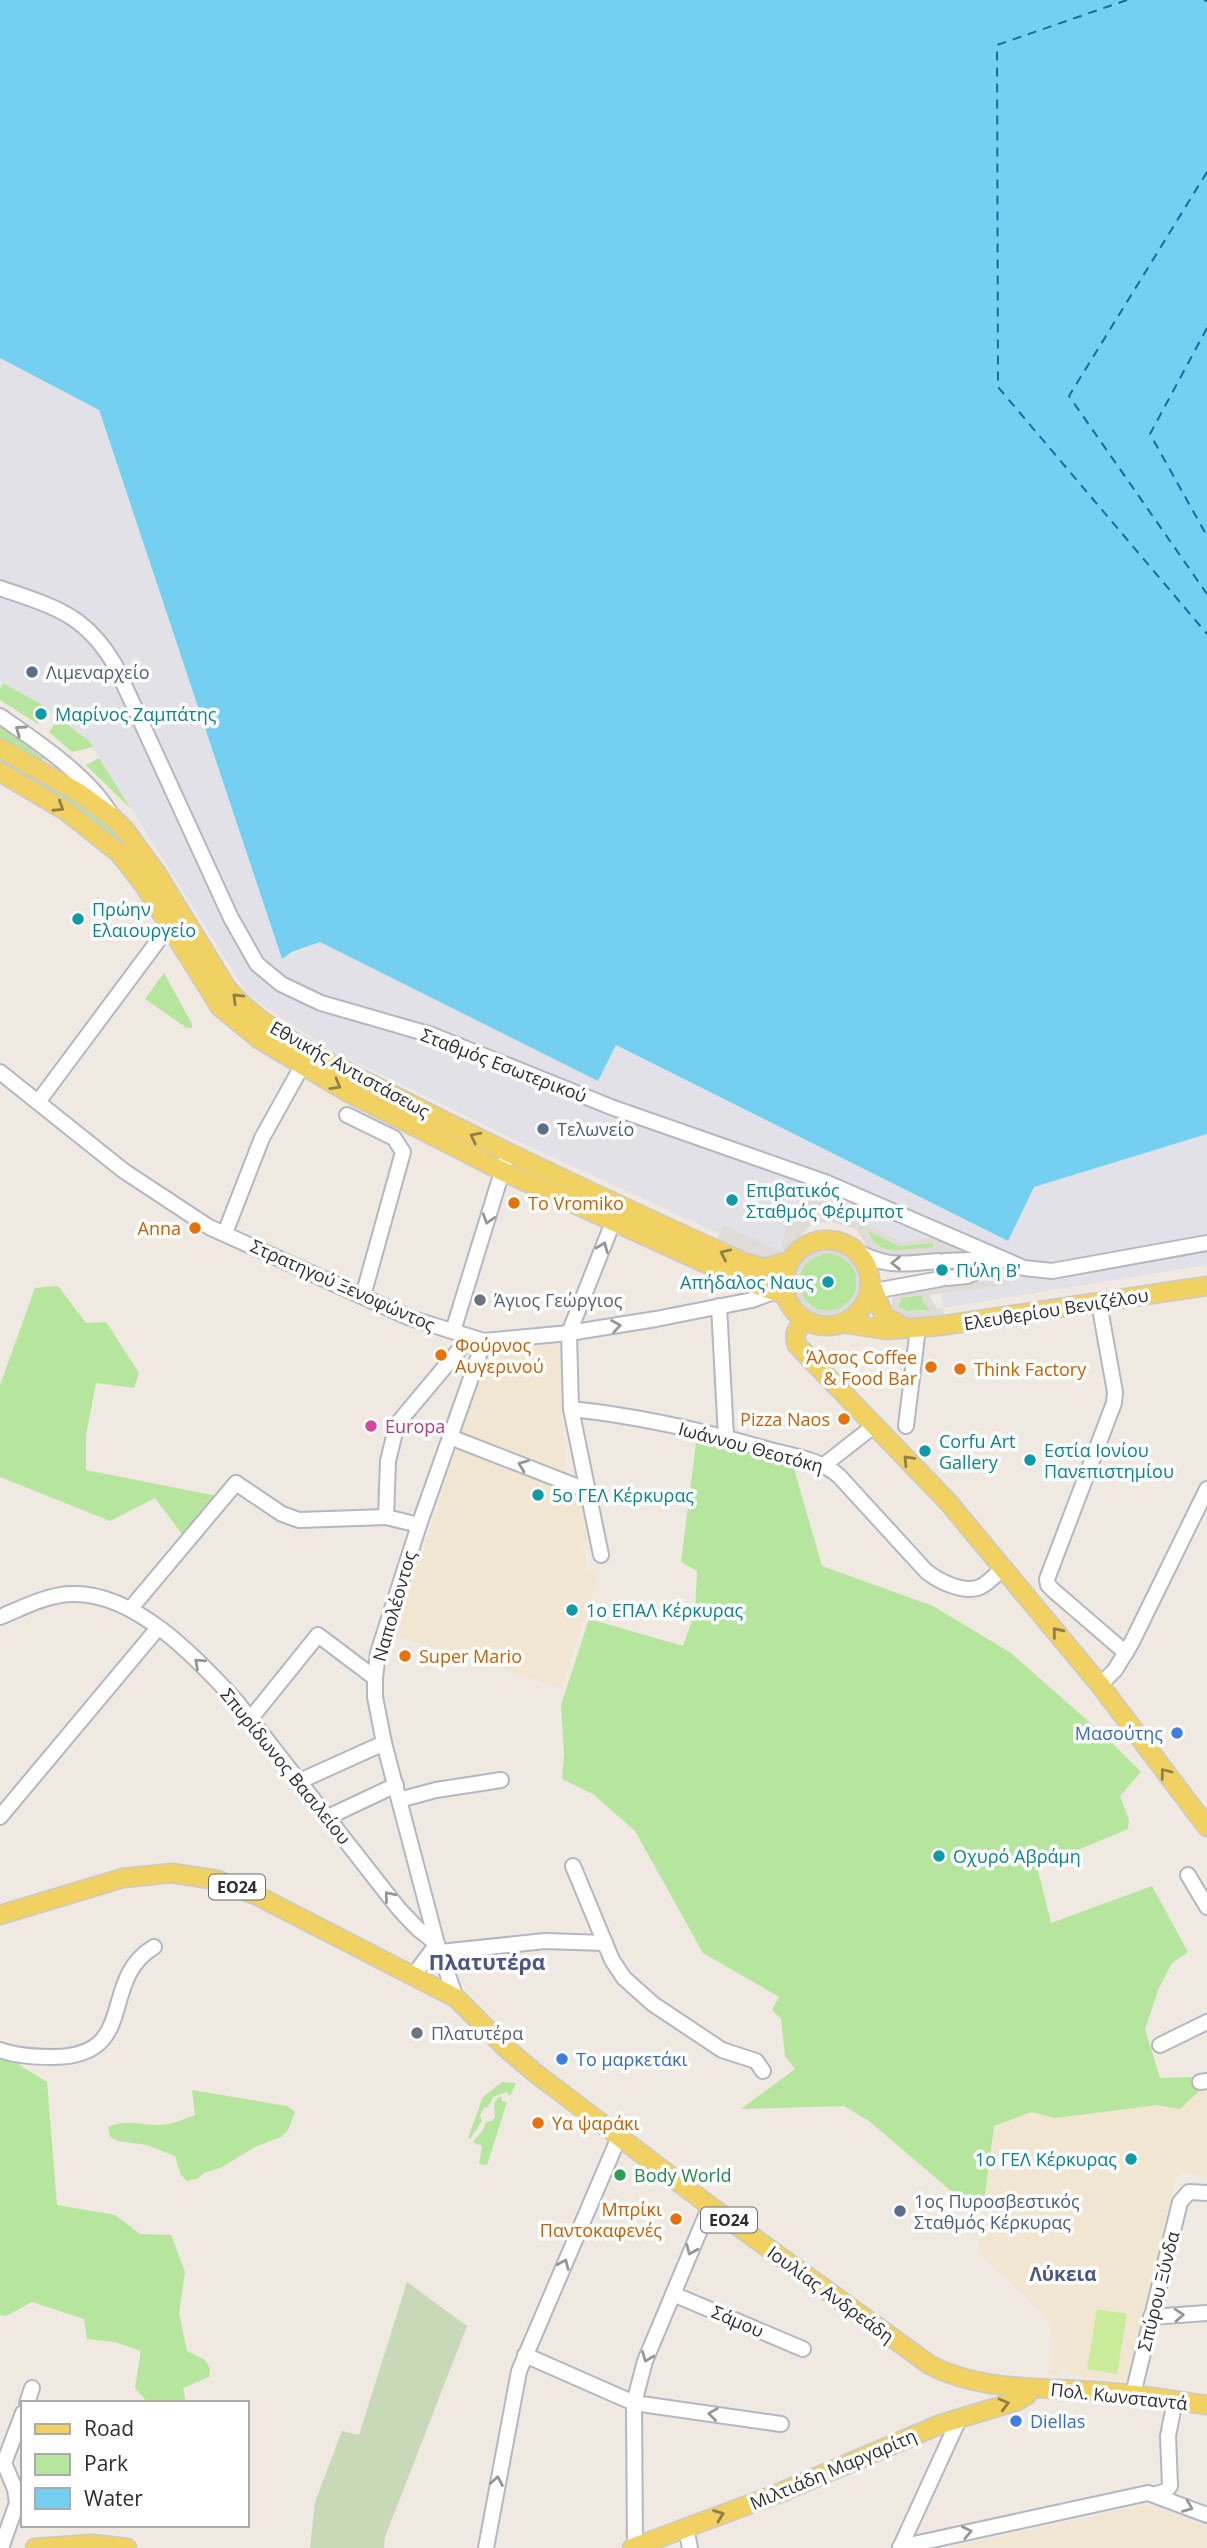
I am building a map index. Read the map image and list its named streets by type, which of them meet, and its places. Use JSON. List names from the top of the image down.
{
  "streets": {
    "main road": [
      "Εθνικής Αντιστάσεως",
      "Ελευθερίου Βενιζέλου",
      "ΕΟ24",
      "Ιουλίας Ανδρεάδη",
      "Πολ. Κωνσταντά",
      "Μιλτιάδη Μαργαρίτη"
    ],
    "street": [
      "Σταθμός Εσωτερικού",
      "Στρατηγού Ξενοφώντος",
      "Ιωάννου Θεοτόκη",
      "Ναπολέοντος",
      "Σπυρίδωνος Βασιλείου",
      "Σπύρου Ξύνδα",
      "Σάμου"
    ]
  },
  "crossings": [
    ["Εθνικής Αντιστάσεως", "Στρατηγού Ξενοφώντος"],
    ["Εθνικής Αντιστάσεως", "Ελευθερίου Βενιζέλου"],
    ["Στρατηγού Ξενοφώντος", "Ελευθερίου Βενιζέλου"],
    ["Στρατηγού Ξενοφώντος", "Ναπολέοντος"],
    ["Ναπολέοντος", "Σπυρίδωνος Βασιλείου"],
    ["Ναπολέοντος", "ΕΟ24"],
    ["Ναπολέοντος", "Ιουλίας Ανδρεάδη"],
    ["ΕΟ24", "Ιουλίας Ανδρεάδη"],
    ["Σπύρου Ξύνδα", "Πολ. Κωνσταντά"],
    ["Ιουλίας Ανδρεάδη", "Πολ. Κωνσταντά"],
    ["Ιουλίας Ανδρεάδη", "Μιλτιάδη Μαργαρίτη"],
    ["Πολ. Κωνσταντά", "Μιλτιάδη Μαργαρίτη"]
  ],
  "one_way": ["Σπυρίδωνος Βασιλείου", "Μιλτιάδη Μαργαρίτη"],
  "districts": ["Πλατυτέρα", "Λύκεια"],
  "places": [
    "Λιμεναρχείο",
    "Μαρίνος Ζαμπάτης",
    "Πρώην Ελαιουργείο",
    "Τελωνείο",
    "Επιβατικός Σταθμός Φέριμποτ",
    "To Vromiko",
    "Anna",
    "Πύλη Β'",
    "Απήδαλος Ναυς",
    "Άγιος Γεώργιος",
    "Φούρνος Αυγερινού",
    "Άλσος Coffee & Food Bar",
    "Think Factory",
    "Pizza Naos",
    "Europa",
    "Corfu Art Gallery",
    "Εστία Ιονίου Πανεπιστημίου",
    "5ο ΓΕΛ Κέρκυρας",
    "1ο ΕΠΑΛ Κέρκυρας",
    "Super Mario",
    "Μασούτης",
    "Οχυρό Αβράμη",
    "Πλατυτέρα",
    "Το μαρκετάκι",
    "Υα ψαράκι",
    "1ο ΓΕΛ Κέρκυρας",
    "Body World",
    "1ος Πυροσβεστικός Σταθμός Κέρκυρας",
    "Μπρίκι Παντοκαφενές",
    "Diellas"
  ],
  "legend": ["Road", "Park", "Water"]
}
